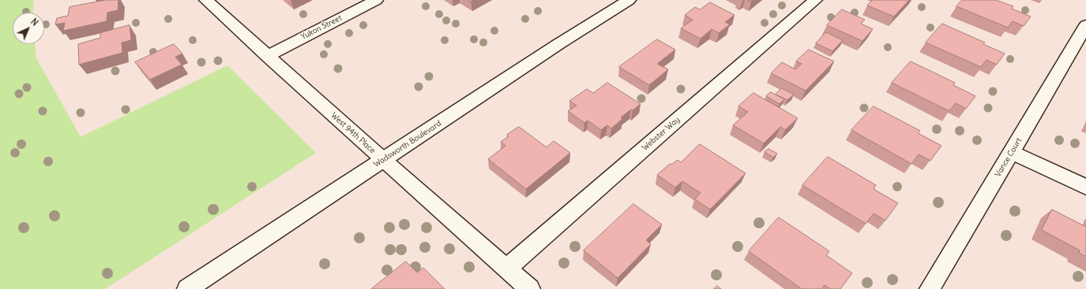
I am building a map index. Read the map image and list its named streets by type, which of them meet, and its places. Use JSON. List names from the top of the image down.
{
  "streets": {
    "street": [
      "Yukon Street",
      "West 94th Place",
      "Webster Way",
      "Wadsworth Boulevard",
      "Vance Court"
    ]
  },
  "crossings": [
    ["Yukon Street", "West 94th Place"],
    ["West 94th Place", "Webster Way"],
    ["West 94th Place", "Wadsworth Boulevard"]
  ],
  "north": "top right"
}
